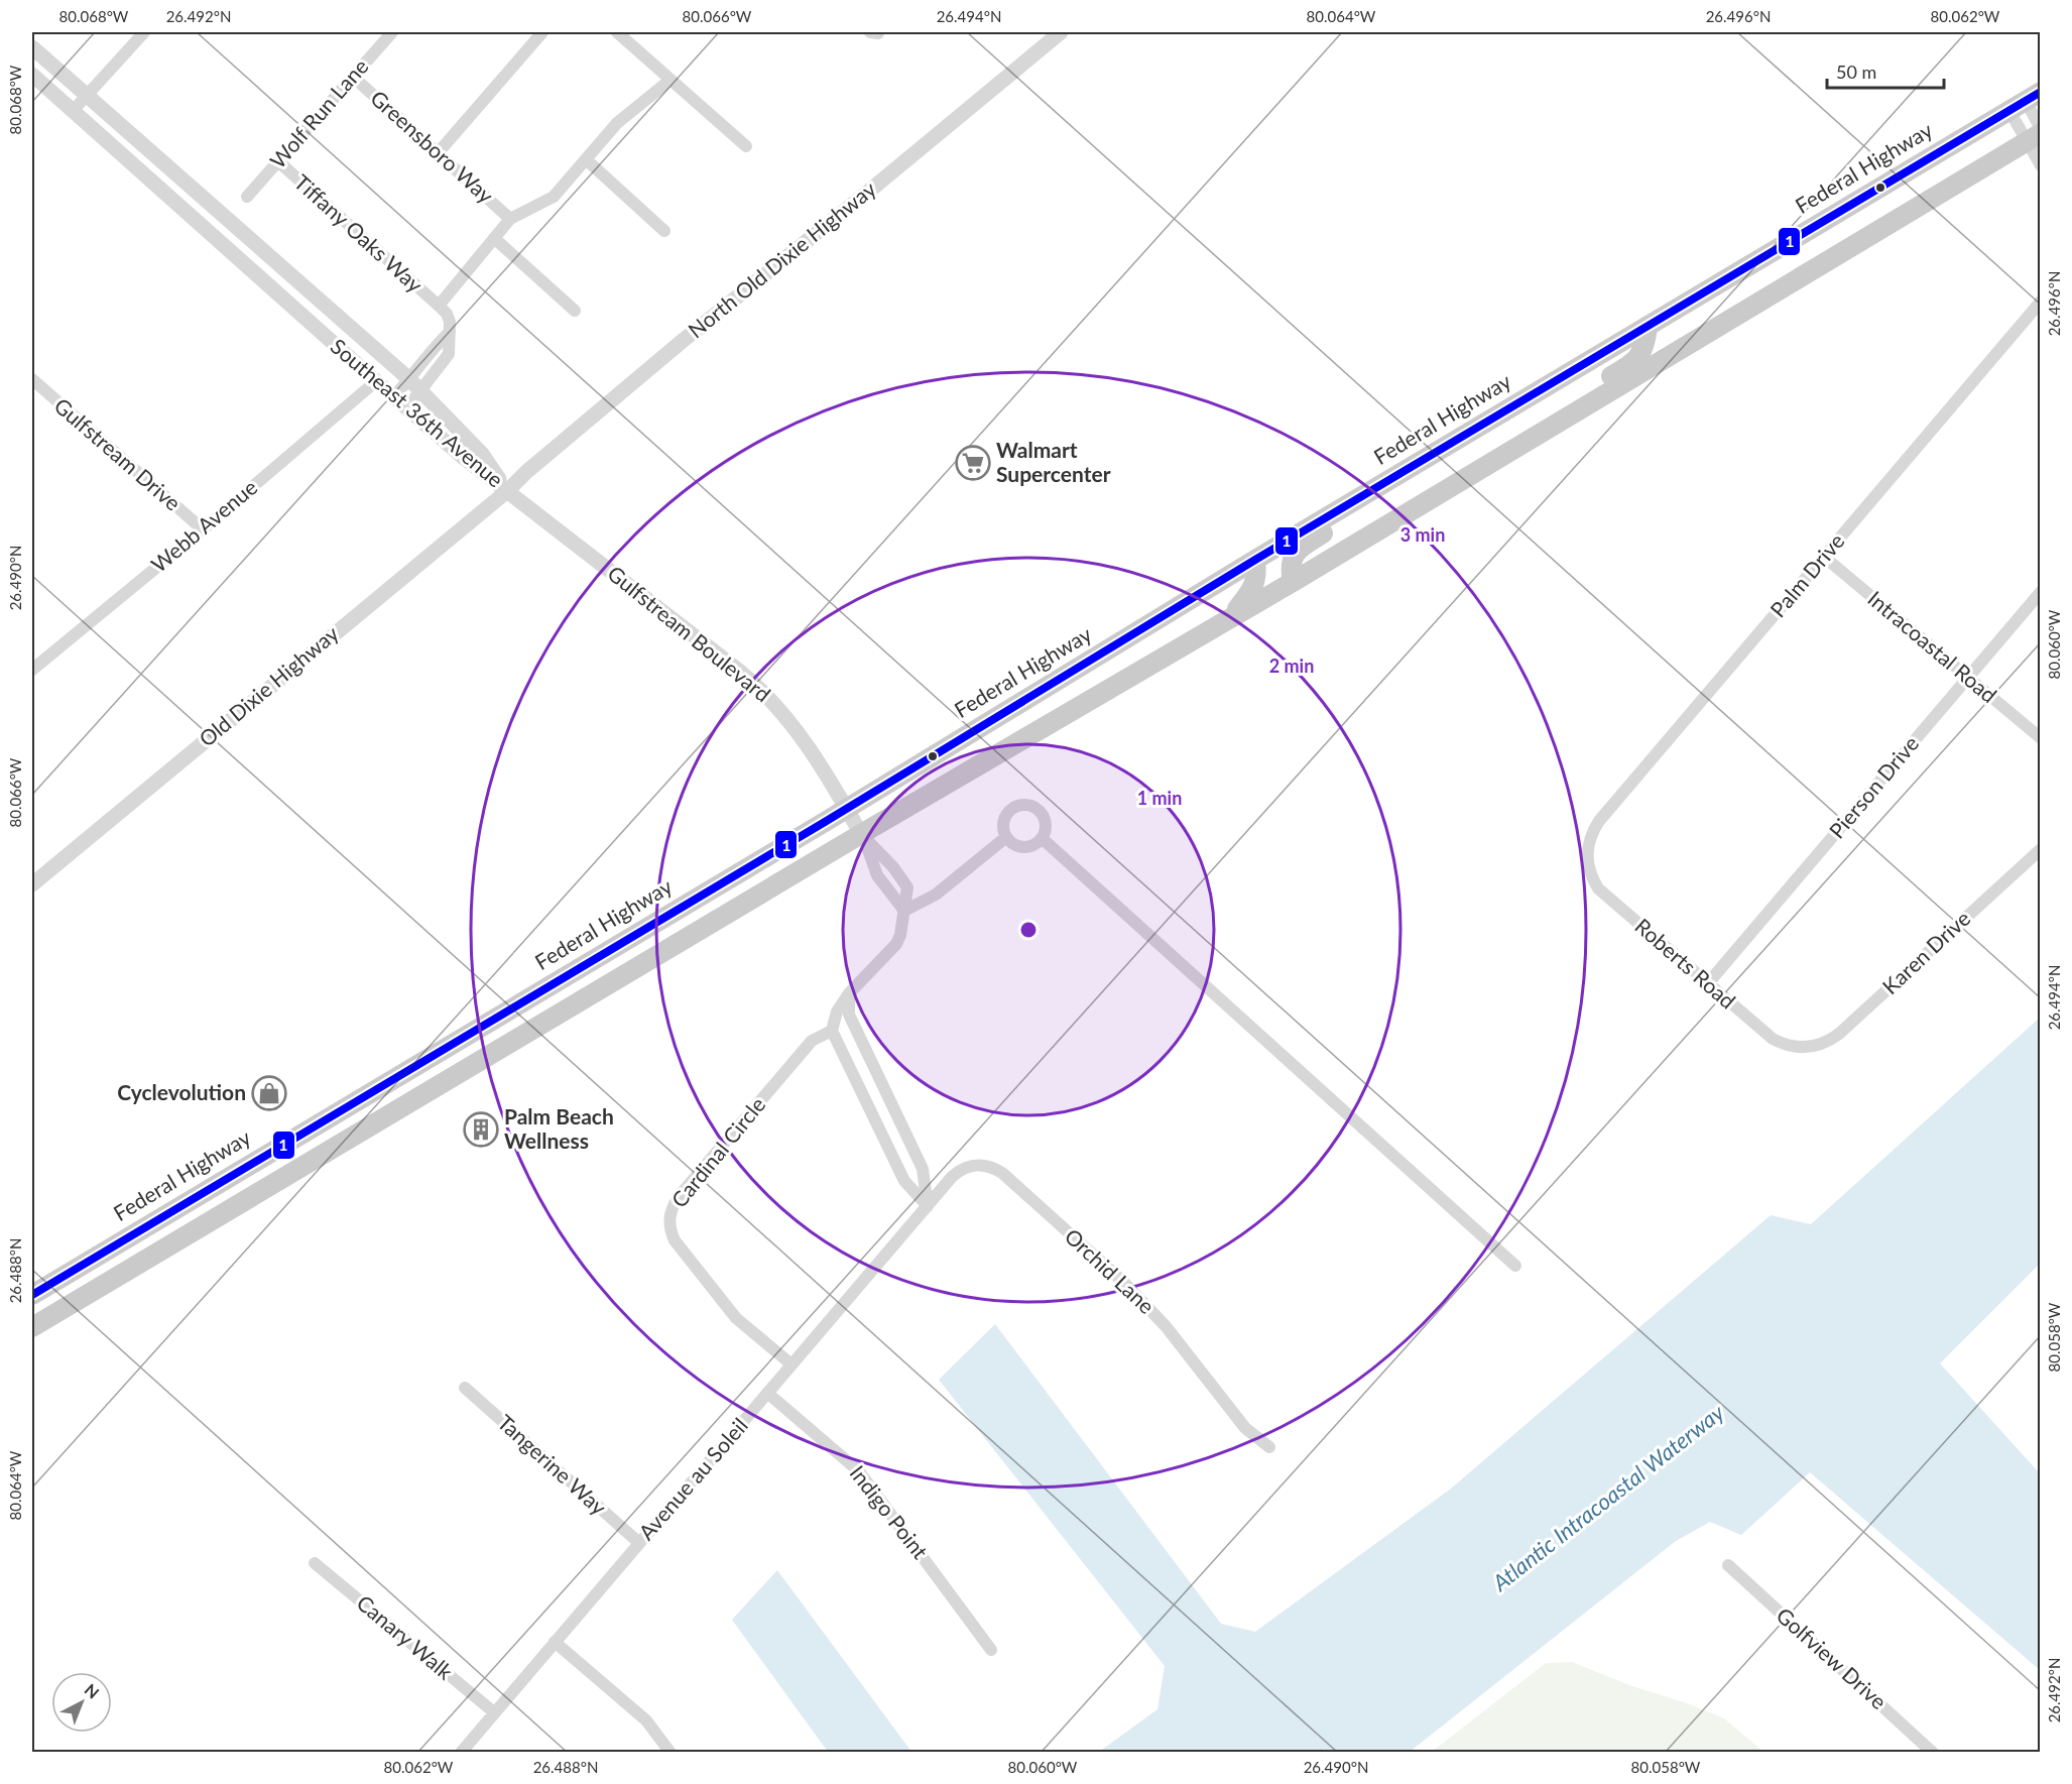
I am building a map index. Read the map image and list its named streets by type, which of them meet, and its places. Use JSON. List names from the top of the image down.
{
  "streets": {
    "main road": ["Federal Highway"],
    "street": [
      "Wolf Run Lane",
      "Greensboro Way",
      "Tiffany Oaks Way",
      "North Old Dixie Highway",
      "Southeast 36th Avenue",
      "Gulfstream Drive",
      "Webb Avenue",
      "Palm Drive",
      "Gulfstream Boulevard",
      "Intracoastal Road",
      "Old Dixie Highway",
      "Pierson Drive",
      "Karen Drive",
      "Roberts Road",
      "Cardinal Circle",
      "Orchid Lane",
      "Tangerine Way",
      "Avenue au Soleil",
      "Indigo Point",
      "Canary Walk",
      "Golfview Drive"
    ]
  },
  "crossings": [
    ["Wolf Run Lane", "Greensboro Way"],
    ["Wolf Run Lane", "Tiffany Oaks Way"],
    ["Federal Highway", "Gulfstream Boulevard"],
    ["North Old Dixie Highway", "Southeast 36th Avenue"],
    ["North Old Dixie Highway", "Gulfstream Boulevard"],
    ["North Old Dixie Highway", "Old Dixie Highway"],
    ["Southeast 36th Avenue", "Webb Avenue"],
    ["Southeast 36th Avenue", "Gulfstream Boulevard"],
    ["Southeast 36th Avenue", "Old Dixie Highway"],
    ["Gulfstream Drive", "Webb Avenue"],
    ["Palm Drive", "Intracoastal Road"],
    ["Palm Drive", "Roberts Road"],
    ["Gulfstream Boulevard", "Old Dixie Highway"],
    ["Intracoastal Road", "Pierson Drive"],
    ["Pierson Drive", "Roberts Road"],
    ["Karen Drive", "Roberts Road"],
    ["Cardinal Circle", "Avenue au Soleil"],
    ["Orchid Lane", "Avenue au Soleil"],
    ["Tangerine Way", "Avenue au Soleil"],
    ["Avenue au Soleil", "Indigo Point"],
    ["Avenue au Soleil", "Canary Walk"]
  ],
  "water": ["Atlantic Intracoastal Waterway"],
  "places": {
    "supermarket": ["Walmart Supercenter"],
    "shop": ["Cyclevolution"],
    "building": ["Palm Beach Wellness"]
  },
  "lines": ["transit line 1"],
  "scale_bar": "50 m",
  "north": "top right",
  "coordinates": [
    "80.068°W",
    "26.492°N",
    "80.066°W",
    "26.494°N",
    "80.064°W",
    "26.496°N",
    "80.062°W",
    "26.490°N",
    "80.060°W",
    "26.488°N",
    "80.058°W"
  ],
  "rings": ["3 min", "2 min", "1 min"]
}
